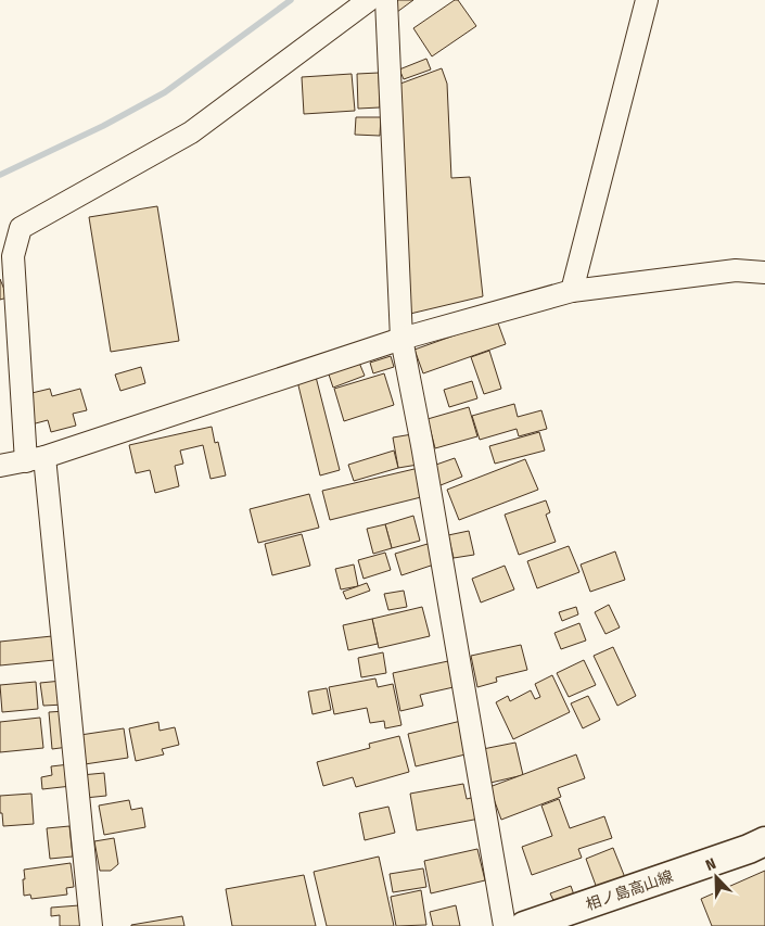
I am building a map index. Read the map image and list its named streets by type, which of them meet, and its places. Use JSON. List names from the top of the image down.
{
  "streets": {
    "main road": ["相ノ島高山線"]
  },
  "north": "top left"
}
